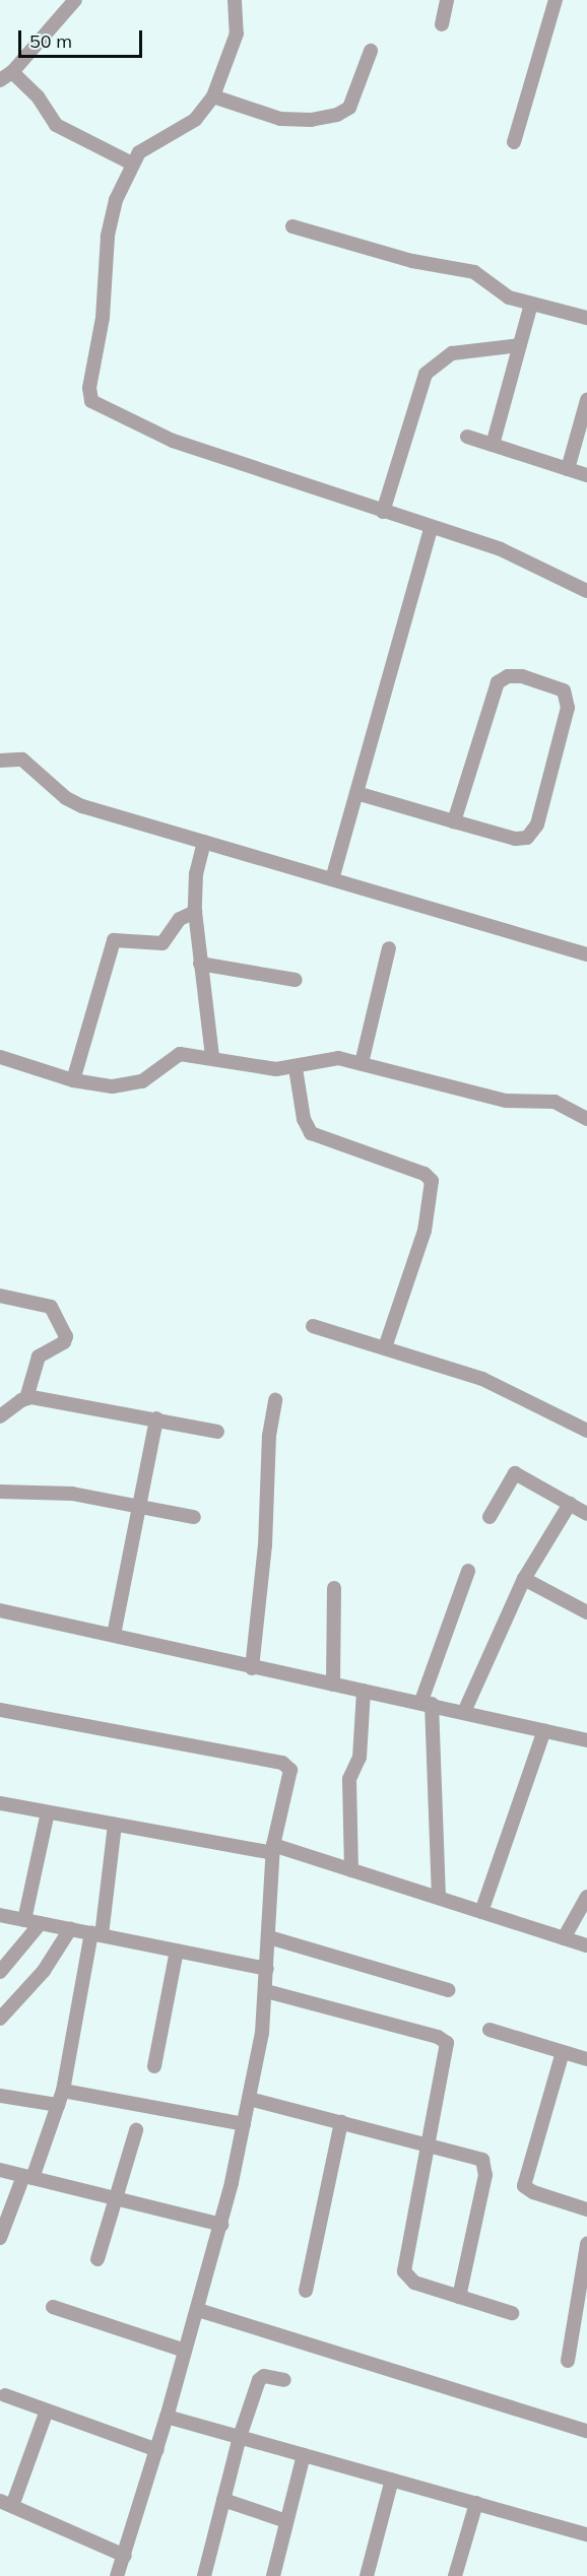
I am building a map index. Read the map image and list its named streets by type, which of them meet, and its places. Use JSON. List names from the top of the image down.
{
  "scale_bar": "50 m"
}
